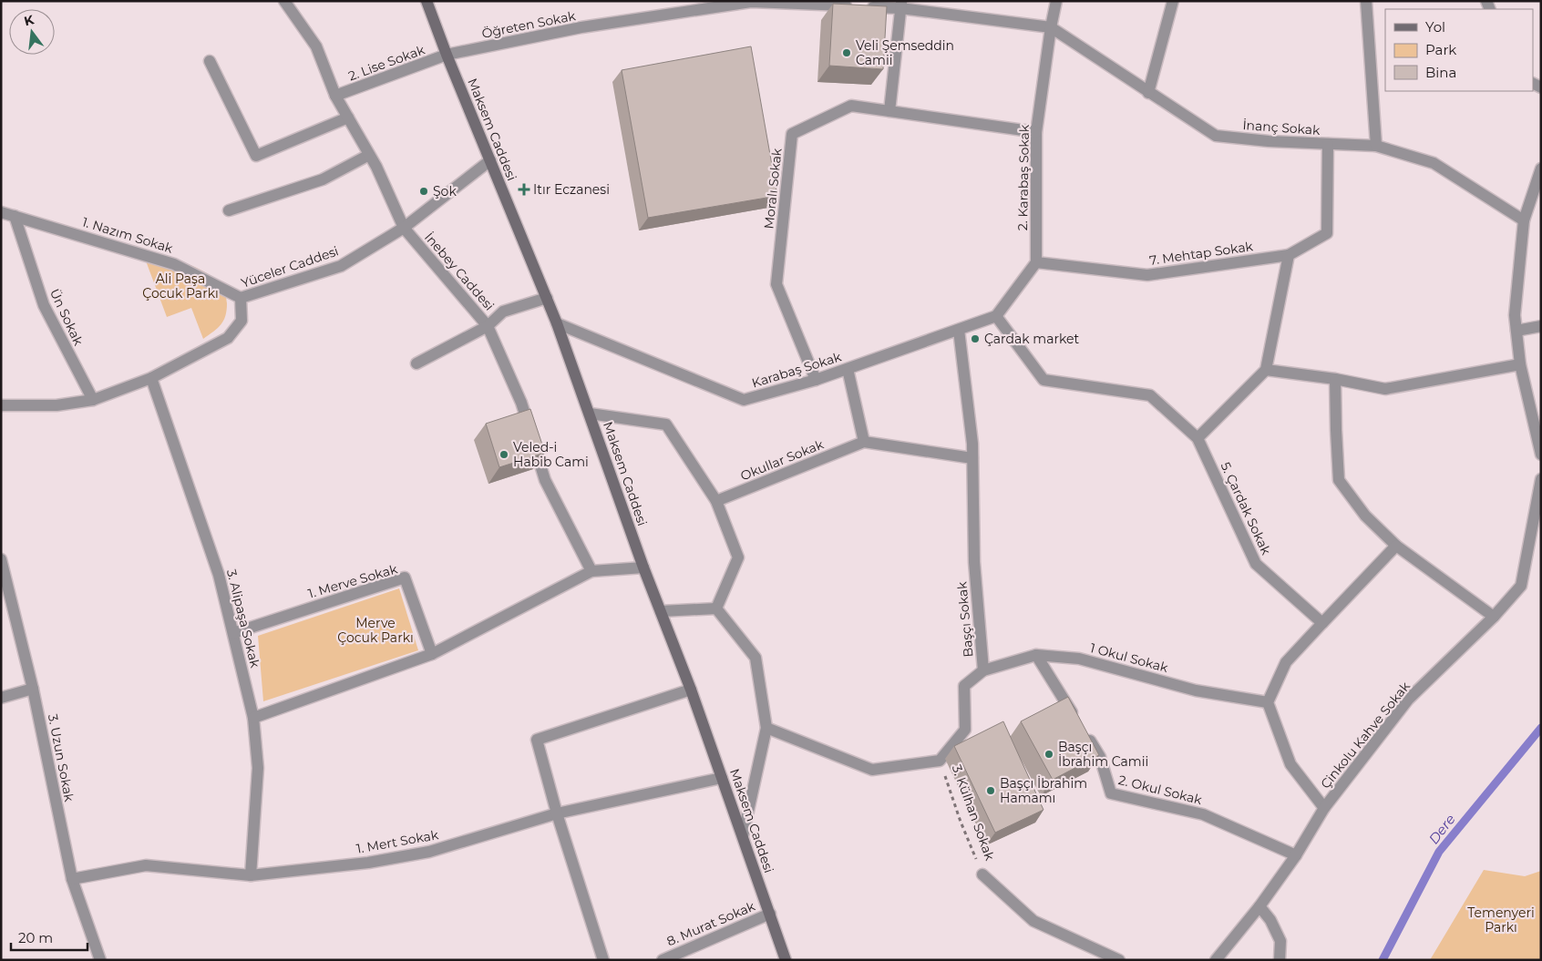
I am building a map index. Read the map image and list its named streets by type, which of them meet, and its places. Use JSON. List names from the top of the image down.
{
  "streets": {
    "main road": ["Maksem Caddesi"],
    "street": [
      "Öğreten Sokak",
      "2. Lise Sokak",
      "İnanç Sokak",
      "2. Karabaş Sokak",
      "Moralı Sokak",
      "1. Nazım Sokak",
      "7. Mehtap Sokak",
      "Yüceler Caddesi",
      "İnebey Caddesi",
      "Ün Sokak",
      "Karabaş Sokak",
      "Okullar Sokak",
      "5. Çardak Sokak",
      "1. Merve Sokak",
      "3. Alipaşa Sokak",
      "Başçı Sokak",
      "1 Okul Sokak",
      "Çinkolu Kahve Sokak",
      "3. Uzun Sokak",
      "2. Okul Sokak",
      "3. Külhan Sokak",
      "1. Mert Sokak",
      "8. Murat Sokak"
    ]
  },
  "crossings": [
    ["Öğreten Sokak", "2. Lise Sokak"],
    ["Öğreten Sokak", "İnanç Sokak"],
    ["Öğreten Sokak", "Maksem Caddesi"],
    ["Öğreten Sokak", "2. Karabaş Sokak"],
    ["2. Lise Sokak", "Maksem Caddesi"],
    ["2. Lise Sokak", "İnebey Caddesi"],
    ["İnanç Sokak", "2. Karabaş Sokak"],
    ["Maksem Caddesi", "Yüceler Caddesi"],
    ["Maksem Caddesi", "Karabaş Sokak"],
    ["Maksem Caddesi", "1. Mert Sokak"],
    ["Maksem Caddesi", "8. Murat Sokak"],
    ["2. Karabaş Sokak", "Moralı Sokak"],
    ["2. Karabaş Sokak", "7. Mehtap Sokak"],
    ["Moralı Sokak", "Karabaş Sokak"],
    ["1. Nazım Sokak", "Yüceler Caddesi"],
    ["1. Nazım Sokak", "Ün Sokak"],
    ["Yüceler Caddesi", "İnebey Caddesi"],
    ["Yüceler Caddesi", "Ün Sokak"],
    ["Yüceler Caddesi", "3. Alipaşa Sokak"],
    ["Karabaş Sokak", "5. Çardak Sokak"],
    ["Karabaş Sokak", "Başçı Sokak"],
    ["1. Merve Sokak", "3. Alipaşa Sokak"],
    ["3. Alipaşa Sokak", "1. Mert Sokak"],
    ["Başçı Sokak", "1 Okul Sokak"],
    ["Başçı Sokak", "3. Külhan Sokak"],
    ["1 Okul Sokak", "2. Okul Sokak"],
    ["Çinkolu Kahve Sokak", "2. Okul Sokak"],
    ["3. Uzun Sokak", "1. Mert Sokak"]
  ],
  "water": ["Dere"],
  "parks": ["Ali Paşa Çocuk Parkı", "Merve Çocuk Parkı", "Temenyeri Parkı"],
  "places": {
    "other": [
      "Veli Şemseddin Camii",
      "Şok",
      "Çardak market",
      "Veled-i Habib Cami",
      "Başçı İbrahim Camii",
      "Başçı İbrahim Hamamı"
    ],
    "health": ["Itır Eczanesi"]
  },
  "legend": ["Yol", "Park", "Bina"],
  "scale_bar": "20 m",
  "north": "top"
}
